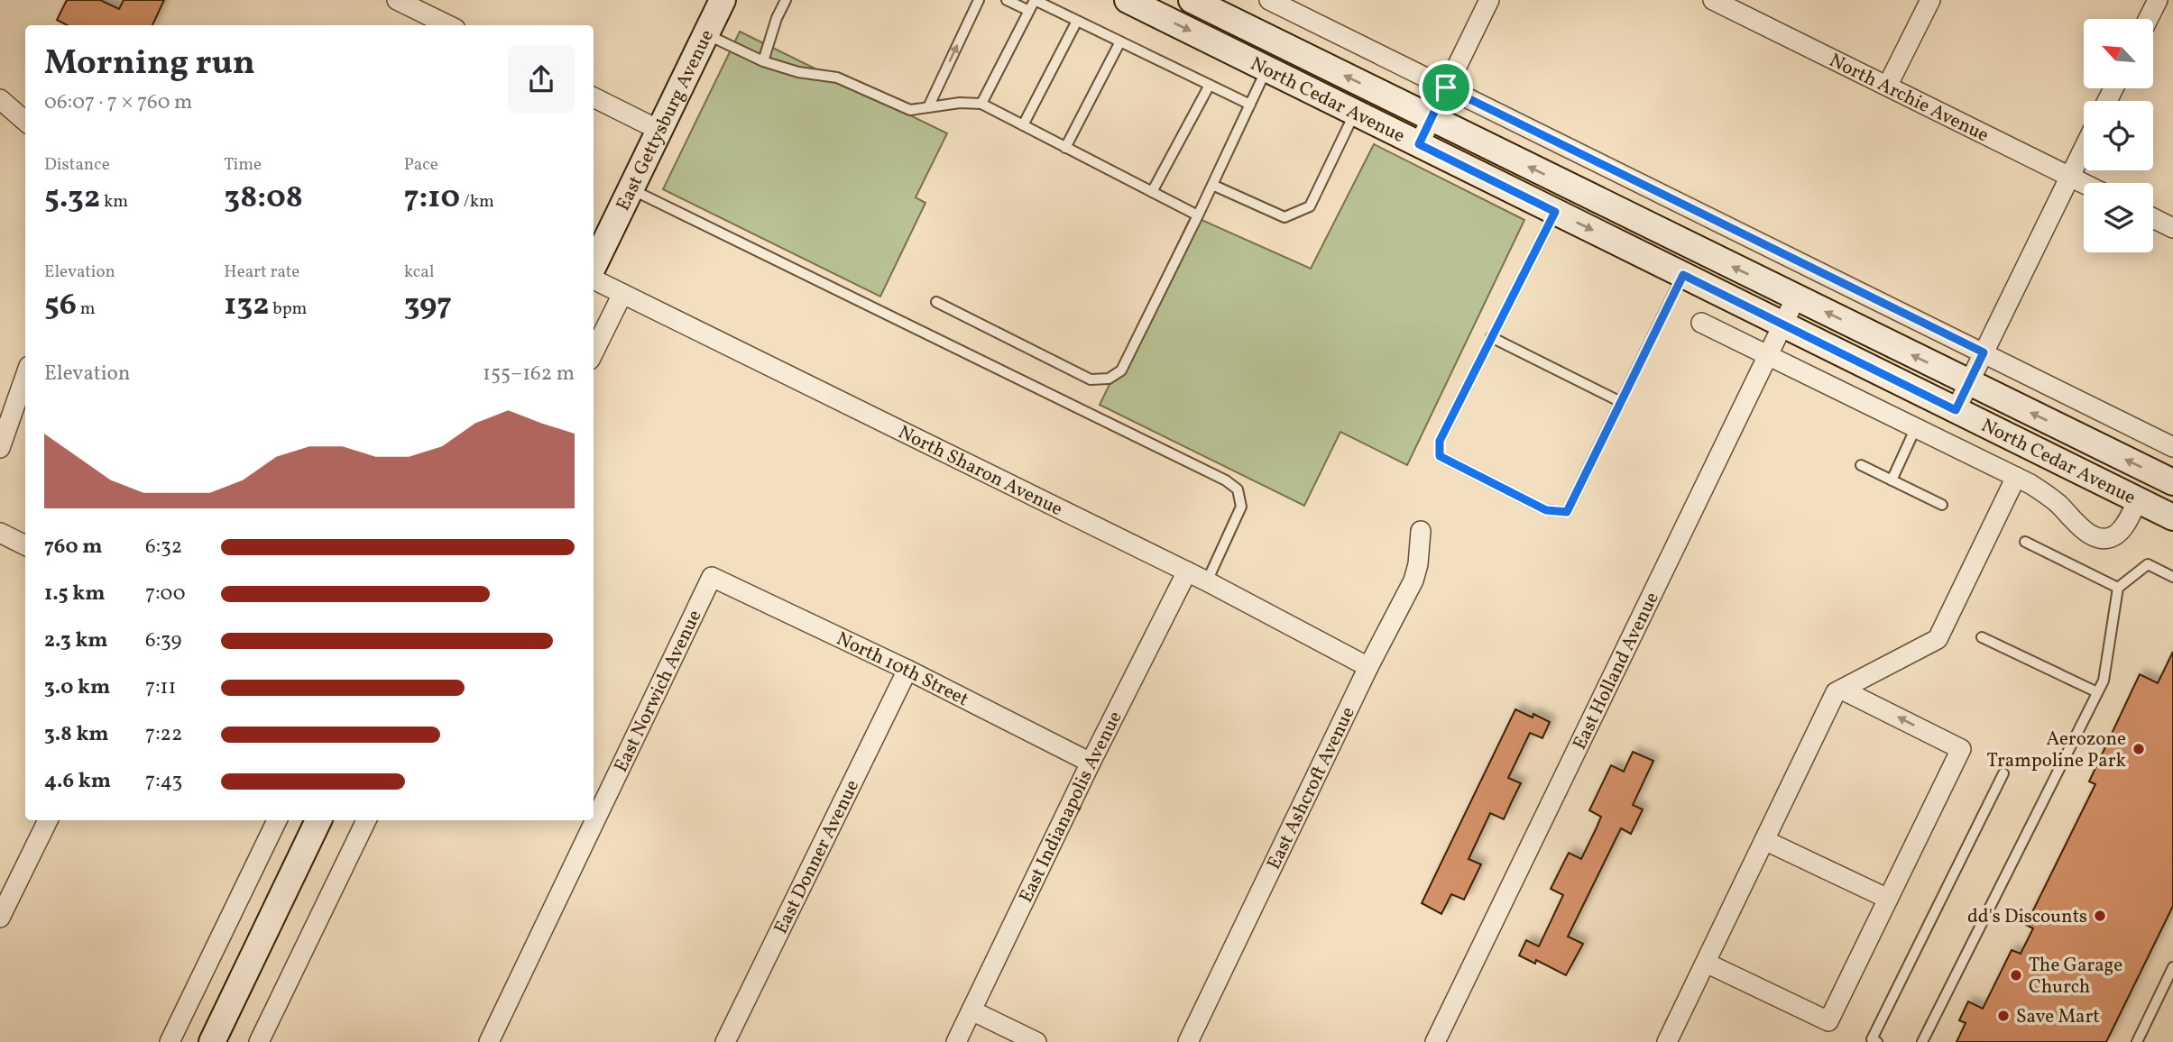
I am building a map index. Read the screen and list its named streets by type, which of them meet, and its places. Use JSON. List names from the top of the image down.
{
  "streets": {
    "main road": ["North Cedar Avenue", "East Gettysburg Avenue"],
    "street": [
      "North Archie Avenue",
      "North Sharon Avenue",
      "North 10th Street",
      "East Holland Avenue",
      "East Norwich Avenue",
      "East Ashcroft Avenue",
      "East Indianapolis Avenue",
      "East Donner Avenue"
    ]
  },
  "crossings": [
    ["North Cedar Avenue", "East Holland Avenue"],
    ["North Sharon Avenue", "East Ashcroft Avenue"],
    ["North Sharon Avenue", "East Indianapolis Avenue"],
    ["North 10th Street", "East Norwich Avenue"],
    ["North 10th Street", "East Indianapolis Avenue"],
    ["North 10th Street", "East Donner Avenue"]
  ],
  "places": [
    "Aerozone Trampoline Park",
    "dd's Discounts",
    "The Garage Church",
    "Save Mart"
  ],
  "north": "top left",
  "page": {
    "heading": ["Morning run", "06:07 · 7 × 760 m"],
    "stats": [
      ["Distance", "5.32 km"],
      ["Time", "38:08"],
      ["Pace", "7:10 /km"],
      ["Elevation", "56 m"],
      ["Heart rate", "132 bpm"],
      ["kcal", "397"]
    ],
    "chart": ["Elevation", "155–162 m"],
    "list": [
      {
        "name": "760 m",
        "note": "6:32"
      },
      {
        "name": "1.5 km",
        "note": "7:00"
      },
      {
        "name": "2.3 km",
        "note": "6:39"
      },
      {
        "name": "3.0 km",
        "note": "7:11"
      },
      {
        "name": "3.8 km",
        "note": "7:22"
      },
      {
        "name": "4.6 km",
        "note": "7:43"
      }
    ]
  }
}
